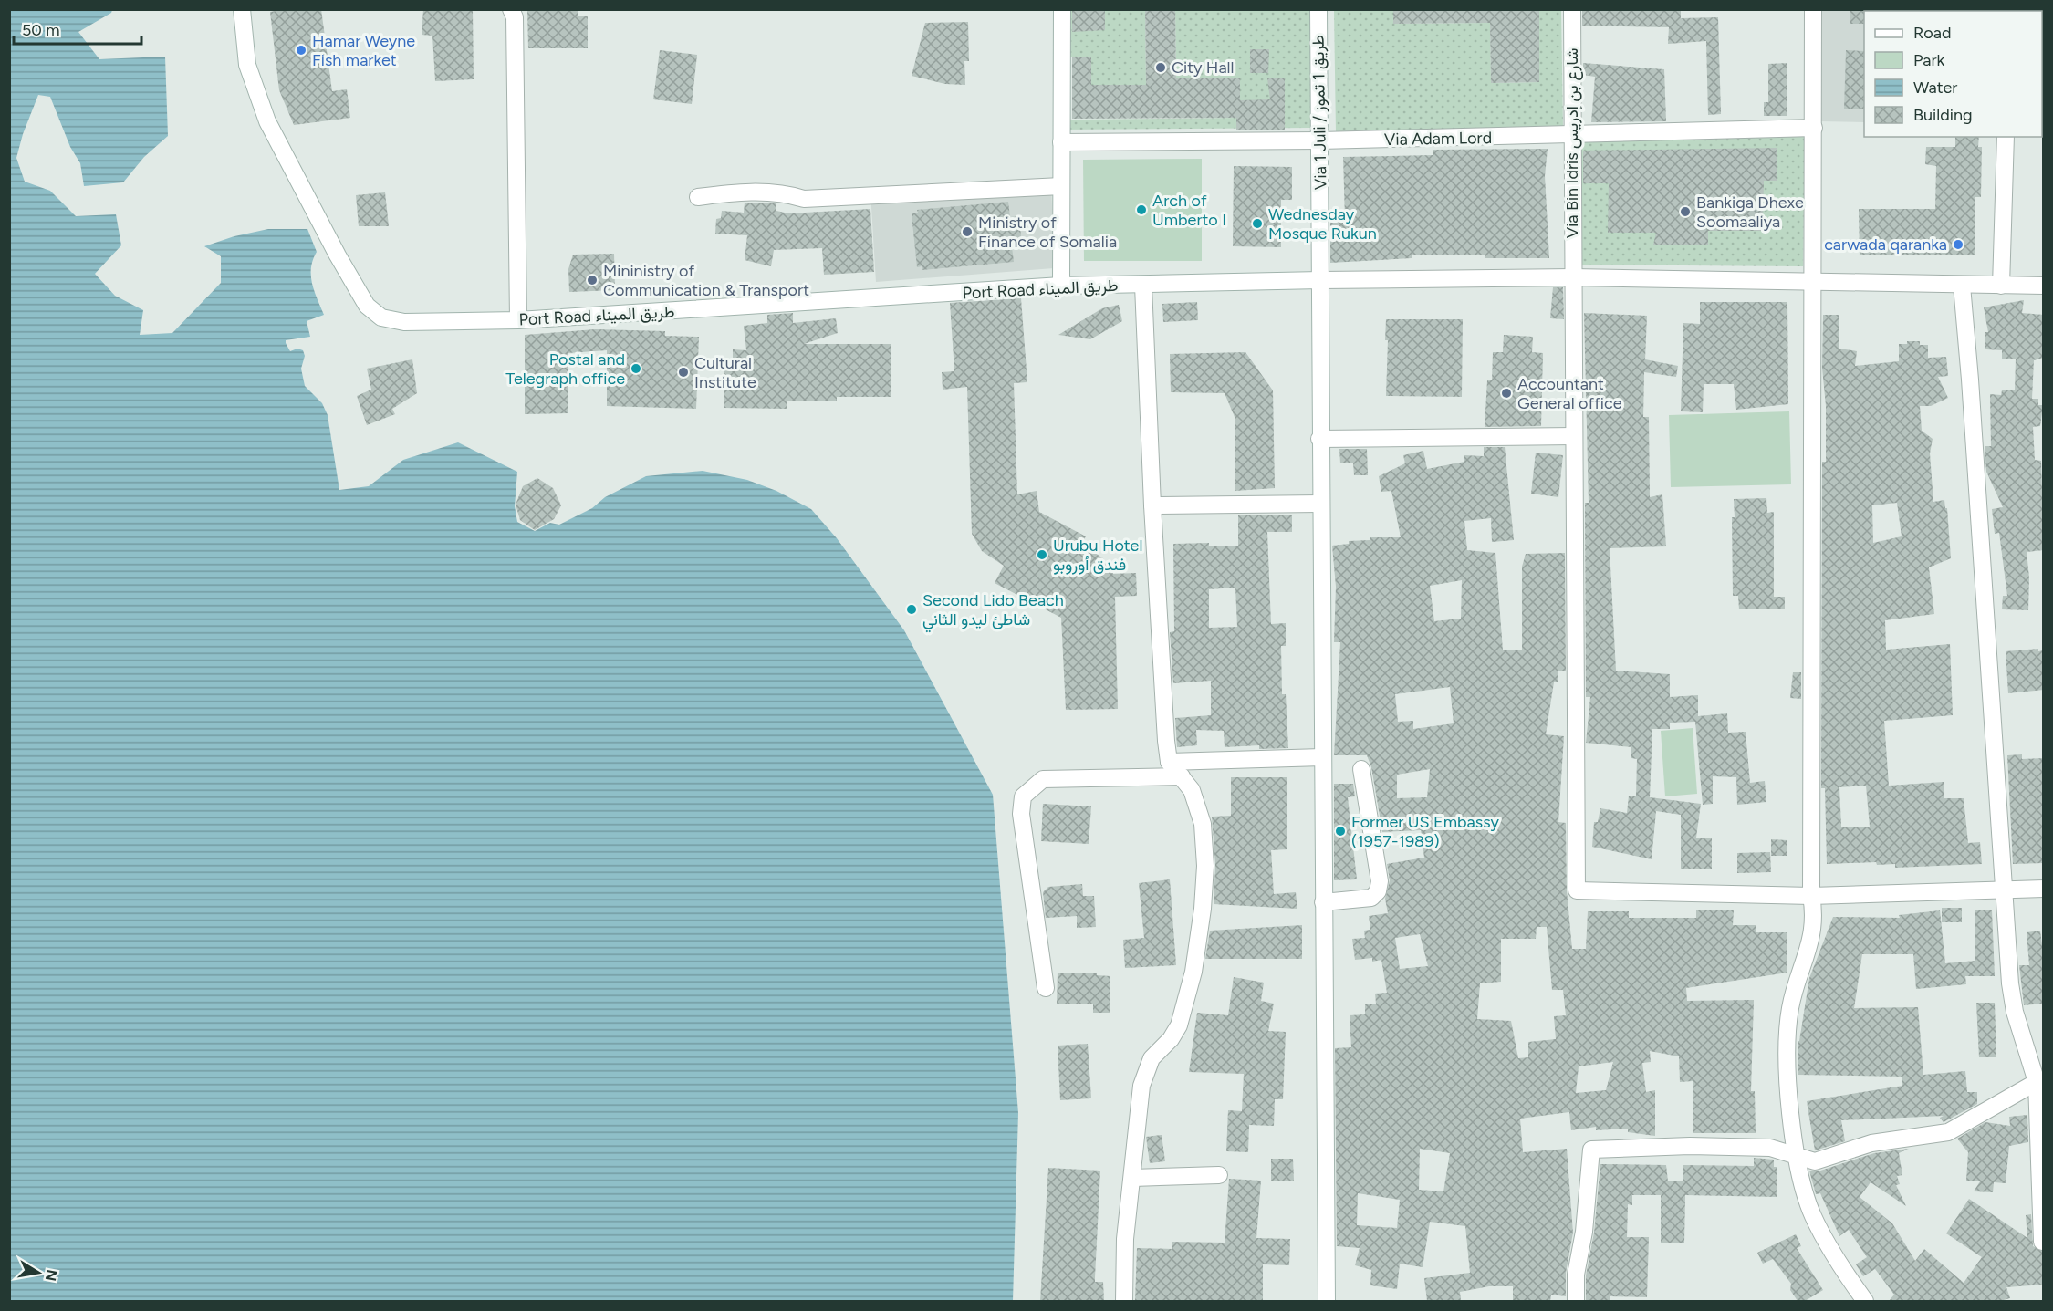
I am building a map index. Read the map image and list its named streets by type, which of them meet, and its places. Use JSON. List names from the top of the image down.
{
  "streets": {
    "street": [
      "Via 1 Juli / طريق 1 تموز",
      "Via Adam Lord",
      "Via Bin Idris شارع بن إدريس",
      "Port Road طريق الميناء"
    ]
  },
  "crossings": [
    ["Via 1 Juli / طريق 1 تموز", "Via Adam Lord"],
    ["Via 1 Juli / طريق 1 تموز", "Port Road طريق الميناء"],
    ["Via Adam Lord", "Via Bin Idris شارع بن إدريس"],
    ["Via Bin Idris شارع بن إدريس", "Port Road طريق الميناء"]
  ],
  "places": [
    "Hamar Weyne Fish market",
    "City Hall",
    "Arch of Umberto I",
    "Bankiga Dhexe Soomaaliya",
    "Wednesday Mosque Rukun",
    "Ministry of Finance of Somalia",
    "carwada qaranka",
    "Mininistry of Communication & Transport",
    "Postal and Telegraph office",
    "Cultural Institute",
    "Accountant General office",
    "Urubu Hotel فندق أوروبو",
    "Second Lido Beach شاطئ ليدو الثاني",
    "Former US Embassy (1957-1989)"
  ],
  "legend": [
    "Road",
    "Park",
    "Water",
    "Building"
  ],
  "scale_bar": "50 m",
  "north": "right"
}
